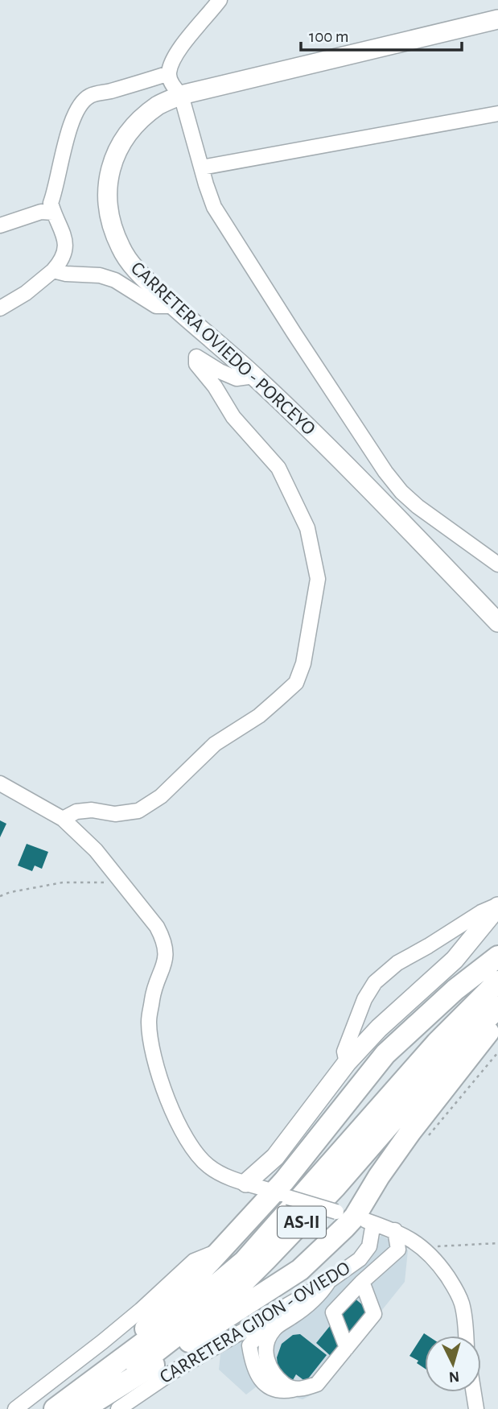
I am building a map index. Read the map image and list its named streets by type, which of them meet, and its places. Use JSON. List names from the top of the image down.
{
  "streets": {
    "highway": ["AS-II"],
    "main road": ["CARRETERA OVIEDO - PORCEYO"],
    "street": ["CARRETERA GIJON - OVIEDO"]
  },
  "scale_bar": "100 m",
  "north": "bottom"
}
